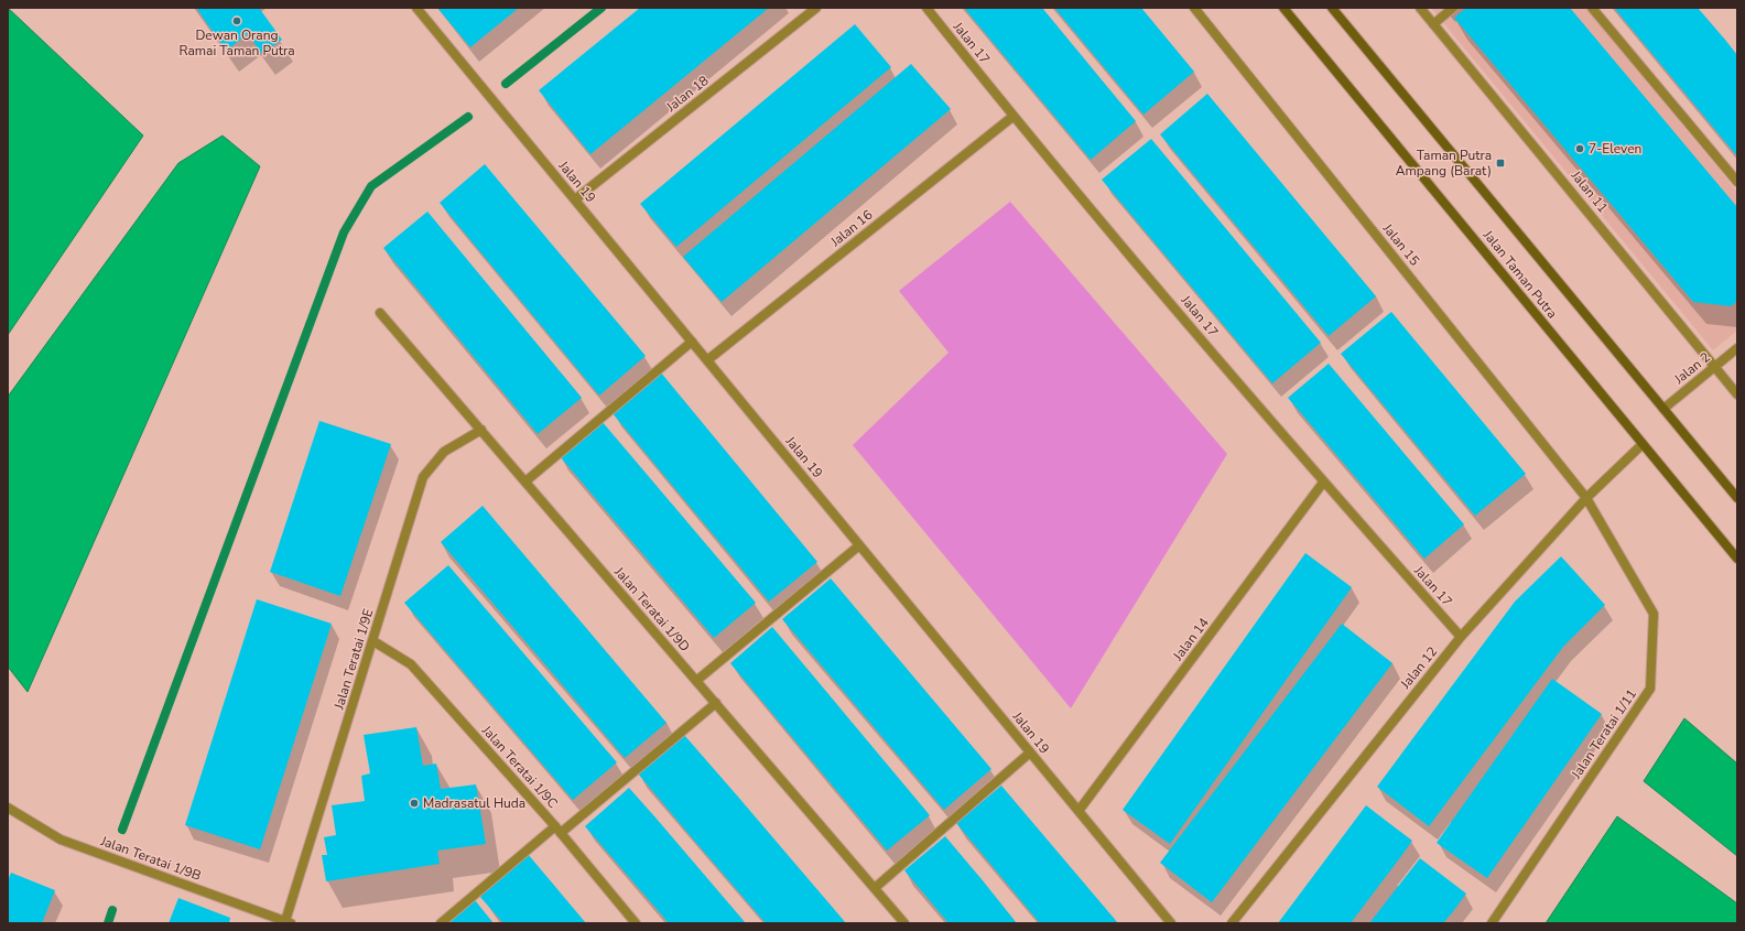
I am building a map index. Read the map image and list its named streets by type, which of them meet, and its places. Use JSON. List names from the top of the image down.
{
  "streets": {
    "street": [
      "Jalan 17",
      "Jalan 18",
      "Jalan 19",
      "Jalan 11",
      "Jalan 16",
      "Jalan 15",
      "Jalan Taman Putra",
      "Jalan 2",
      "Jalan Teratai 1/9D",
      "Jalan 14",
      "Jalan Teratai 1/9E",
      "Jalan 12",
      "Jalan Teratai 1/11",
      "Jalan Teratai 1/9C",
      "Jalan Teratai 1/9B"
    ]
  },
  "crossings": [
    ["Jalan 17", "Jalan 16"],
    ["Jalan 17", "Jalan 14"],
    ["Jalan 17", "Jalan 12"],
    ["Jalan 18", "Jalan 19"],
    ["Jalan 19", "Jalan 16"],
    ["Jalan 19", "Jalan 14"],
    ["Jalan 11", "Jalan 2"],
    ["Jalan 15", "Jalan 12"],
    ["Jalan 15", "Jalan Teratai 1/11"],
    ["Jalan Taman Putra", "Jalan 2"],
    ["Jalan Taman Putra", "Jalan 12"],
    ["Jalan Teratai 1/9D", "Jalan Teratai 1/9E"],
    ["Jalan Teratai 1/9E", "Jalan Teratai 1/9C"],
    ["Jalan Teratai 1/9E", "Jalan Teratai 1/9B"],
    ["Jalan 12", "Jalan Teratai 1/11"]
  ],
  "places": {
    "other": ["Dewan Orang Ramai Taman Putra", "7-Eleven", "Madrasatul Huda"],
    "transit": ["Taman Putra Ampang (Barat)"]
  }
}
